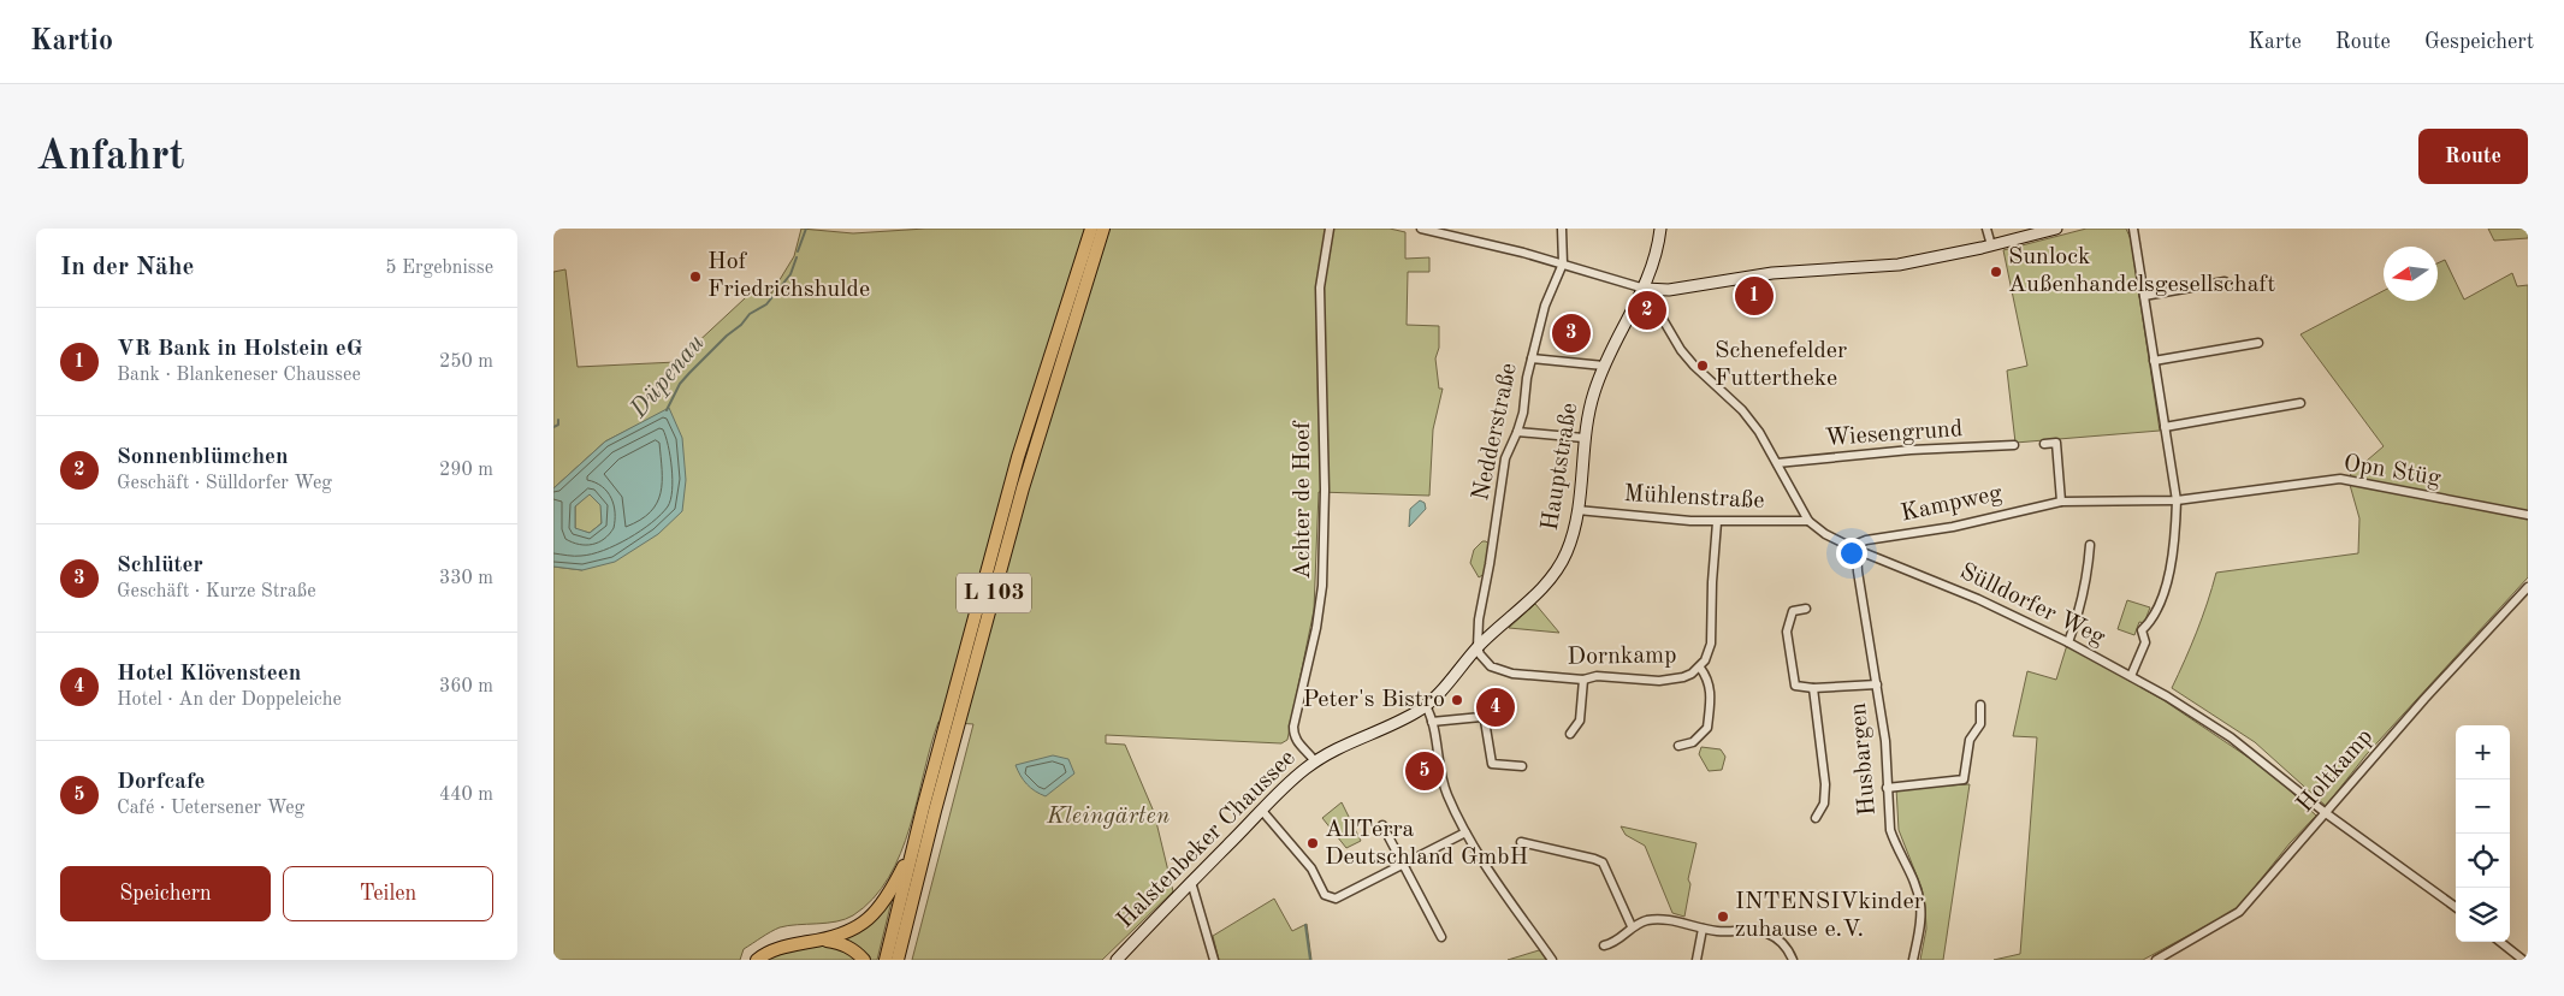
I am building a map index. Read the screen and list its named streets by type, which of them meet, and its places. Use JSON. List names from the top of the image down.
{
  "streets": {
    "highway": ["L 103"],
    "main road": ["Hauptstraße", "Halstenbeker Chaussee"],
    "street": [
      "Nedderstraße",
      "Wiesengrund",
      "Opn Stüg",
      "Mühlenstraße",
      "Achter de Hoef",
      "Kampweg",
      "Sülldorfer Weg",
      "Dornkamp",
      "Husbargen",
      "Holtkamp"
    ]
  },
  "crossings": [
    ["Nedderstraße", "Hauptstraße"],
    ["Nedderstraße", "Dornkamp"],
    ["Wiesengrund", "Sülldorfer Weg"],
    ["Hauptstraße", "Mühlenstraße"],
    ["Hauptstraße", "Sülldorfer Weg"],
    ["Hauptstraße", "Dornkamp"],
    ["Hauptstraße", "Halstenbeker Chaussee"],
    ["Opn Stüg", "Kampweg"],
    ["Mühlenstraße", "Sülldorfer Weg"],
    ["Mühlenstraße", "Dornkamp"],
    ["Achter de Hoef", "Halstenbeker Chaussee"],
    ["Kampweg", "Sülldorfer Weg"],
    ["Kampweg", "Husbargen"],
    ["Sülldorfer Weg", "Husbargen"],
    ["Sülldorfer Weg", "Holtkamp"]
  ],
  "water": ["Düpenau"],
  "parks": ["Kleingärten"],
  "places": [
    "Sunlock Außenhandelsgesellschaft",
    "Hof Friedrichshulde",
    "Schenefelder Futtertheke",
    "Peter's Bistro",
    "AllTerra Deutschland GmbH",
    "INTENSIVkinder zuhause e.V."
  ],
  "north": "left",
  "page": {
    "header": "Kartio",
    "nav": ["Karte", "Route", "Gespeichert"],
    "buttons": [
      "Route",
      ["Speichern", "Teilen"]
    ],
    "title": "Anfahrt",
    "heading": ["In der Nähe", "5 Ergebnisse"],
    "pins": [
      "1",
      "2",
      "3",
      "4",
      "5"
    ],
    "list": [
      {
        "mark": "1",
        "name": "VR Bank in Holstein eG",
        "note": "Bank · Blankeneser Chaussee",
        "value": "250 m"
      },
      {
        "mark": "2",
        "name": "Sonnenblümchen",
        "note": "Geschäft · Sülldorfer Weg",
        "value": "290 m"
      },
      {
        "mark": "3",
        "name": "Schlüter",
        "note": "Geschäft · Kurze Straße",
        "value": "330 m"
      },
      {
        "mark": "4",
        "name": "Hotel Klövensteen",
        "note": "Hotel · An der Doppeleiche",
        "value": "360 m"
      },
      {
        "mark": "5",
        "name": "Dorfcafe",
        "note": "Café · Uetersener Weg",
        "value": "440 m"
      }
    ],
    "map_buttons": ["+", "−"]
  }
}
